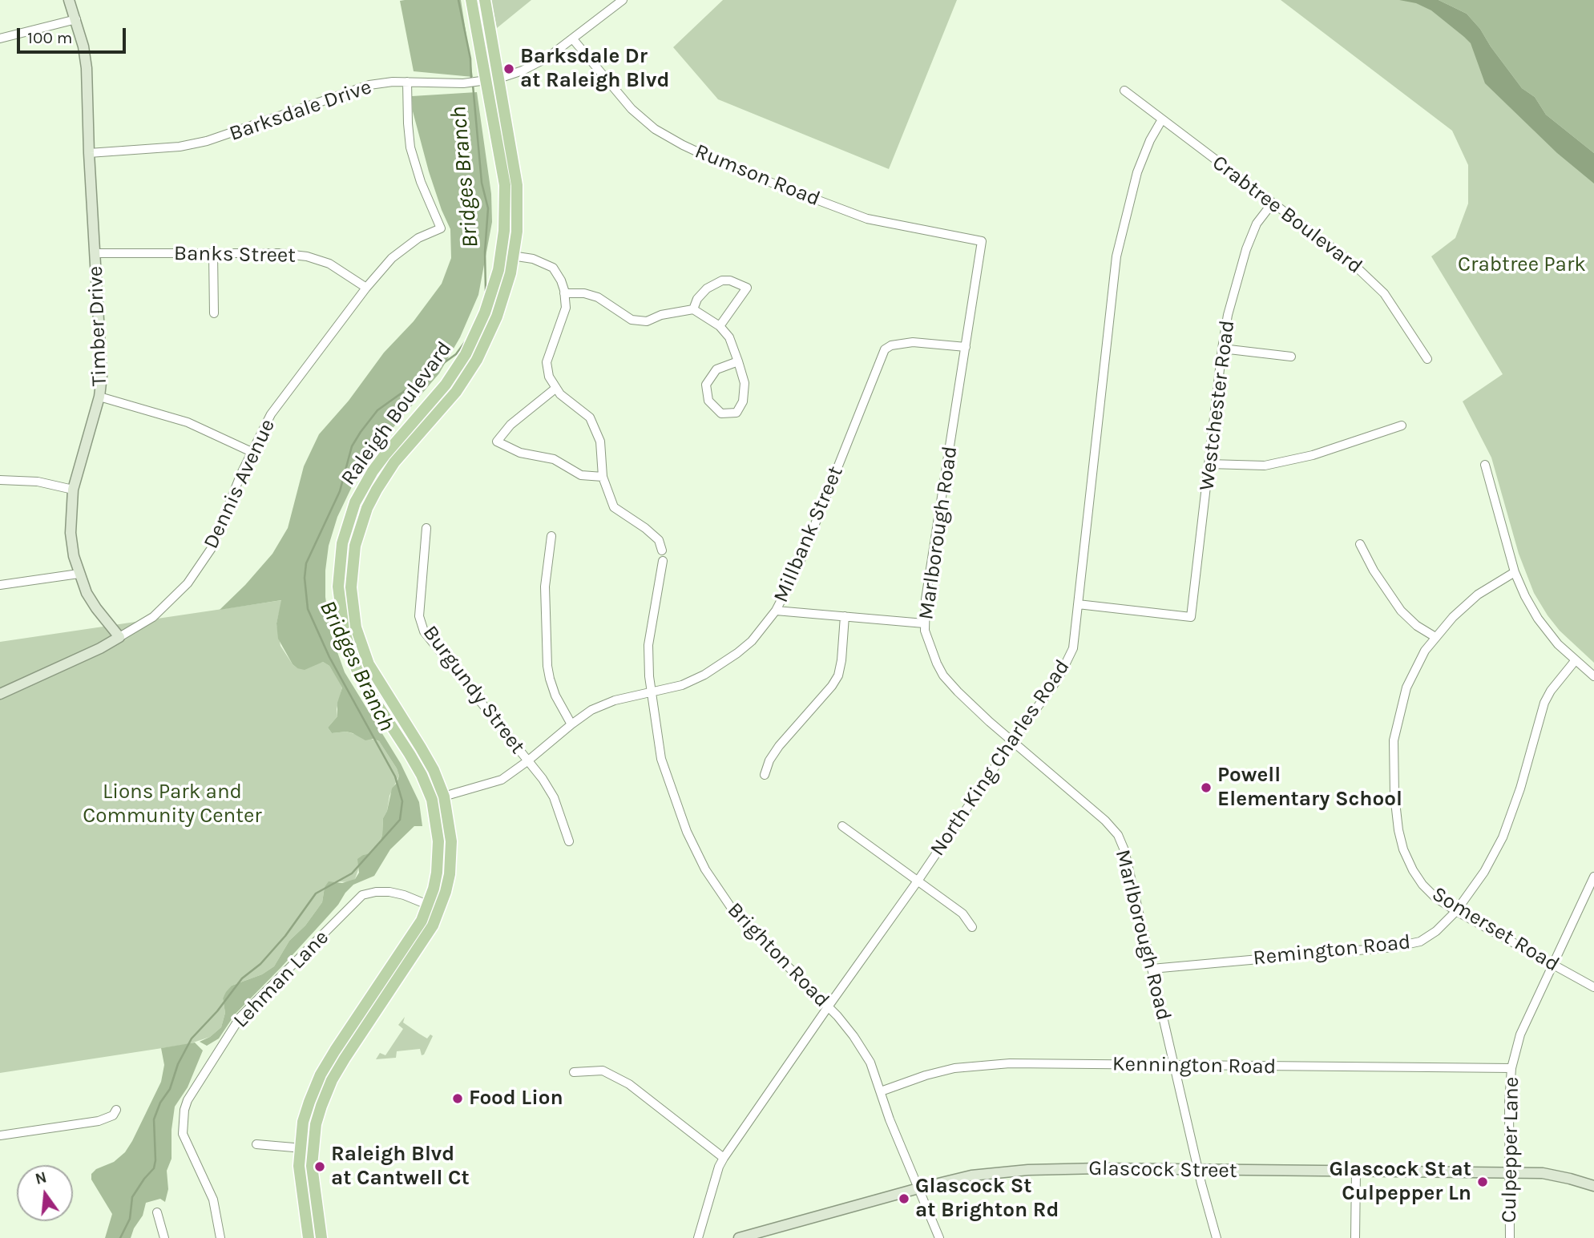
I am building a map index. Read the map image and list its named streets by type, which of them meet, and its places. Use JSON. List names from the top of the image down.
{
  "streets": {
    "main road": ["Raleigh Boulevard"],
    "street": [
      "Barksdale Drive",
      "Rumson Road",
      "Crabtree Boulevard",
      "Banks Street",
      "Timber Drive",
      "Westchester Road",
      "Dennis Avenue",
      "Marlborough Road",
      "Millbank Street",
      "Burgundy Street",
      "North King Charles Road",
      "Somerset Road",
      "Remington Road",
      "Brighton Road",
      "Lehman Lane",
      "Kennington Road",
      "Culpepper Lane",
      "Glascock Street"
    ]
  },
  "crossings": [
    ["Barksdale Drive", "Rumson Road"],
    ["Barksdale Drive", "Timber Drive"],
    ["Barksdale Drive", "Raleigh Boulevard"],
    ["Barksdale Drive", "Dennis Avenue"],
    ["Rumson Road", "Marlborough Road"],
    ["Crabtree Boulevard", "Westchester Road"],
    ["Crabtree Boulevard", "North King Charles Road"],
    ["Banks Street", "Timber Drive"],
    ["Banks Street", "Dennis Avenue"],
    ["Timber Drive", "Dennis Avenue"],
    ["Westchester Road", "North King Charles Road"],
    ["Raleigh Boulevard", "Millbank Street"],
    ["Raleigh Boulevard", "Lehman Lane"],
    ["Marlborough Road", "Millbank Street"],
    ["Marlborough Road", "North King Charles Road"],
    ["Marlborough Road", "Remington Road"],
    ["Marlborough Road", "Kennington Road"],
    ["Marlborough Road", "Glascock Street"],
    ["Millbank Street", "Burgundy Street"],
    ["Millbank Street", "Brighton Road"],
    ["North King Charles Road", "Brighton Road"],
    ["Somerset Road", "Remington Road"],
    ["Somerset Road", "Culpepper Lane"],
    ["Brighton Road", "Kennington Road"],
    ["Brighton Road", "Glascock Street"],
    ["Kennington Road", "Culpepper Lane"],
    ["Culpepper Lane", "Glascock Street"]
  ],
  "water": ["Bridges Branch"],
  "parks": ["Crabtree Park", "Lions Park and Community Center"],
  "places": [
    "Barksdale Dr at Raleigh Blvd",
    "Powell Elementary School",
    "Food Lion",
    "Raleigh Blvd at Cantwell Ct",
    "Glascock St at Culpepper Ln",
    "Glascock St at Brighton Rd"
  ],
  "scale_bar": "100 m",
  "north": "top"
}
